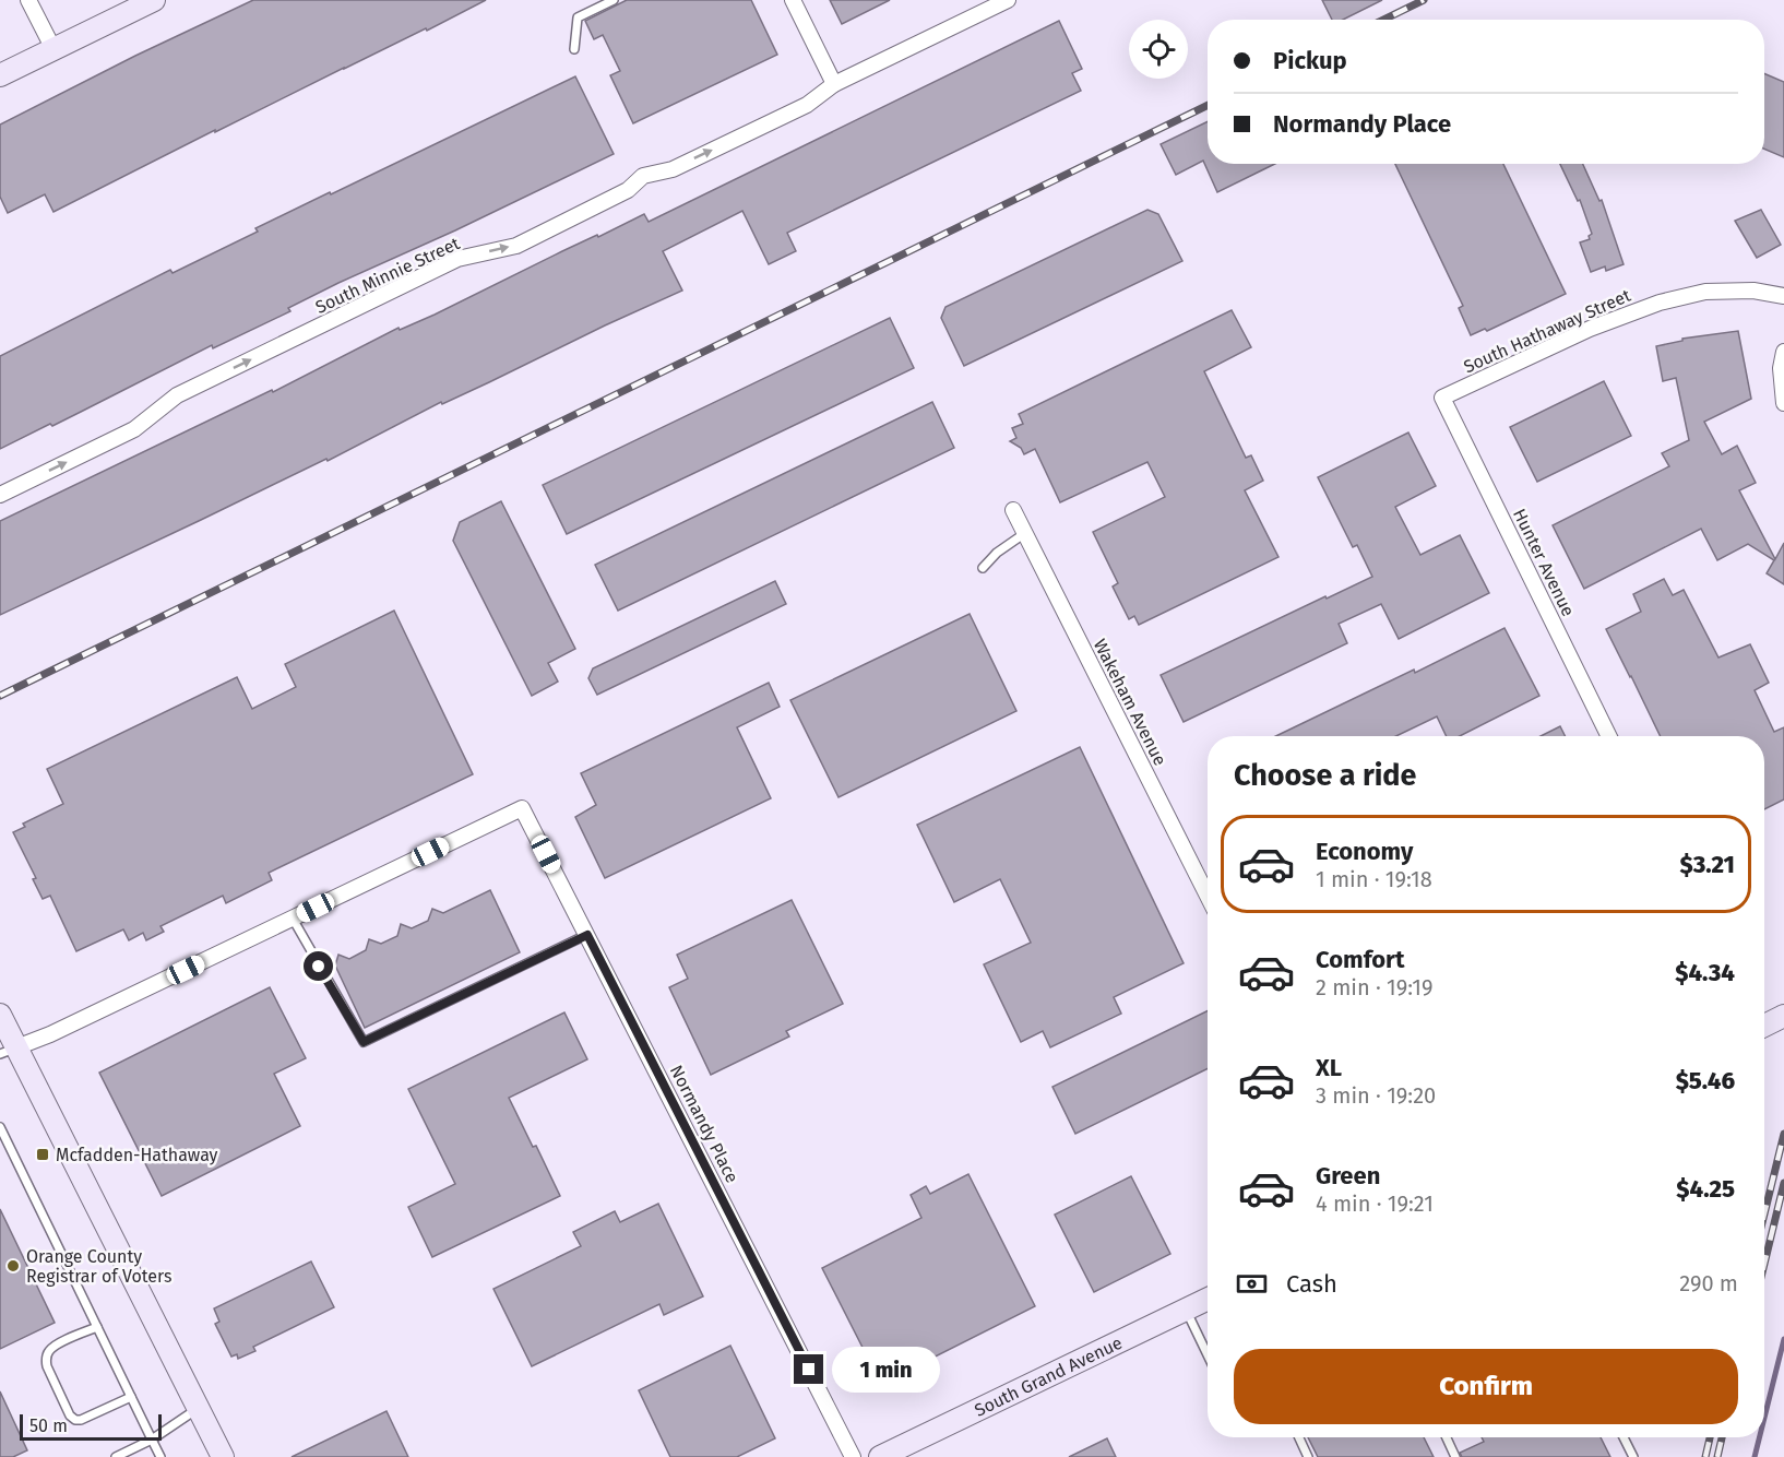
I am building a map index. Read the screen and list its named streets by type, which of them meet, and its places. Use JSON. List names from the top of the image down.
{
  "streets": {
    "street": [
      "South Minnie Street",
      "South Hathaway Street",
      "Hunter Avenue",
      "Wakeham Avenue",
      "Normandy Place",
      "South Grand Avenue"
    ]
  },
  "crossings": [
    ["South Hathaway Street", "Hunter Avenue"]
  ],
  "one_way": ["South Minnie Street"],
  "places": {
    "transit": ["Mcfadden-Hathaway"],
    "other": ["Orange County Registrar of Voters"]
  },
  "scale_bar": "50 m",
  "page": {
    "banner": ["Pickup", "Normandy Place"],
    "heading": "Choose a ride",
    "list": [
      {
        "name": "Economy",
        "note": "1 min · 19:18",
        "value": "$3.21"
      },
      {
        "name": "Comfort",
        "note": "2 min · 19:19",
        "value": "$4.34"
      },
      {
        "name": "XL",
        "note": "3 min · 19:20",
        "value": "$5.46"
      },
      {
        "name": "Green",
        "note": "4 min · 19:21",
        "value": "$4.25"
      }
    ],
    "pay": ["Cash", "290 m"],
    "buttons": "Confirm",
    "bubble": "1 min",
    "scale": "50 m"
  }
}
